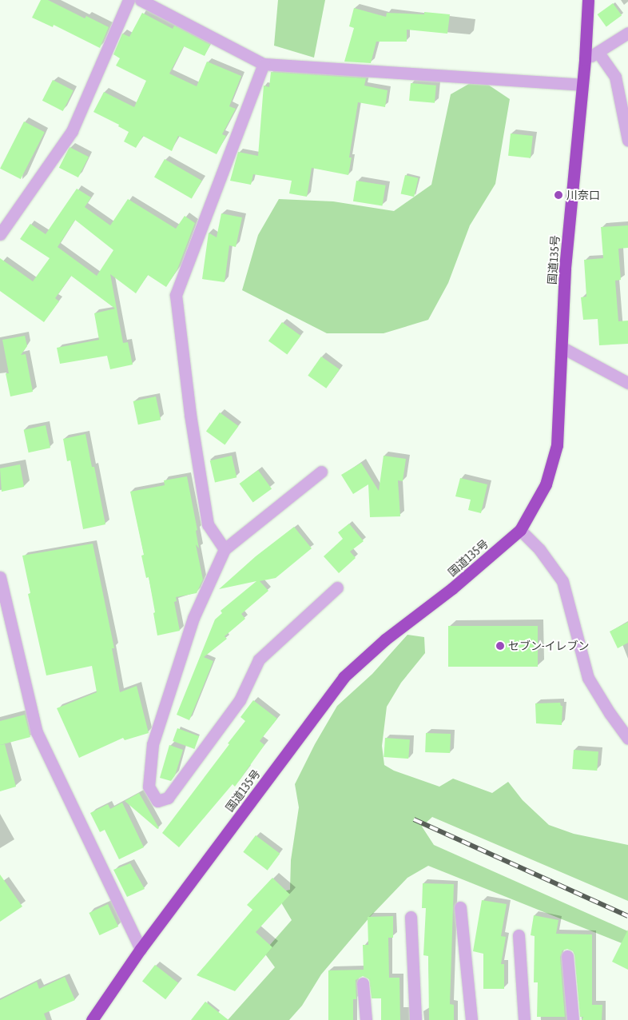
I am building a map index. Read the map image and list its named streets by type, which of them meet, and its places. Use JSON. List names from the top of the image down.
{
  "streets": {
    "highway": ["国道135号"]
  },
  "places": ["川奈口", "セブン-イレブン"]
}
